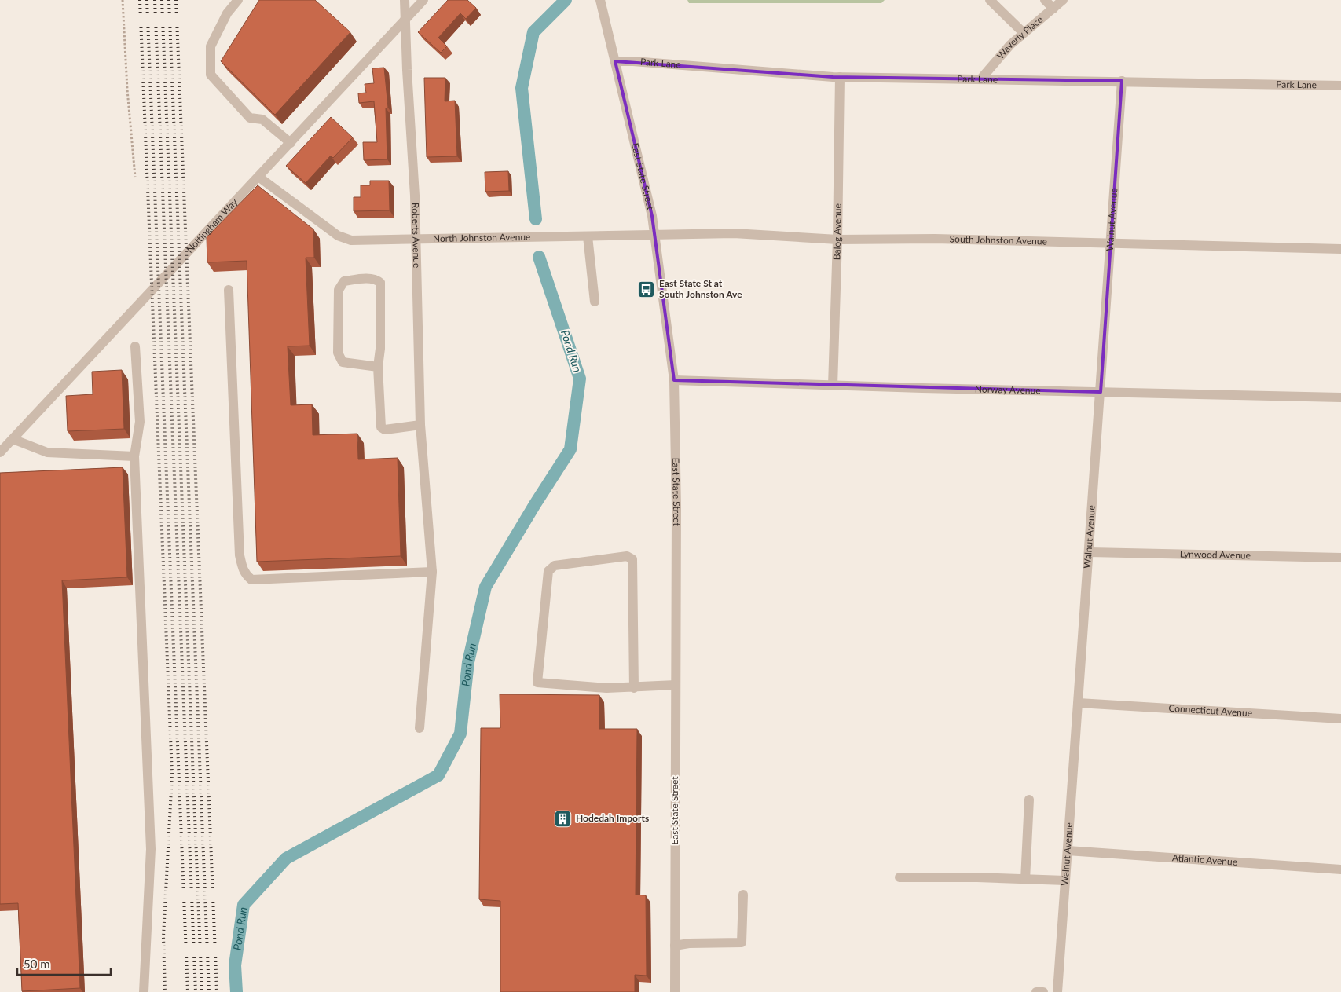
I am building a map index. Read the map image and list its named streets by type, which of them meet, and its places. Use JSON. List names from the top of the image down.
{
  "streets": {
    "street": [
      "Waverly Place",
      "Park Lane",
      "East State Street",
      "Walnut Avenue",
      "Nottingham Way",
      "Balog Avenue",
      "Roberts Avenue",
      "North Johnston Avenue",
      "South Johnston Avenue",
      "Norway Avenue",
      "Lynwood Avenue",
      "Connecticut Avenue",
      "Atlantic Avenue"
    ]
  },
  "crossings": [
    ["Waverly Place", "Park Lane"],
    ["Park Lane", "East State Street"],
    ["Park Lane", "Walnut Avenue"],
    ["Park Lane", "Balog Avenue"],
    ["East State Street", "North Johnston Avenue"],
    ["East State Street", "South Johnston Avenue"],
    ["East State Street", "Norway Avenue"],
    ["Walnut Avenue", "South Johnston Avenue"],
    ["Walnut Avenue", "Norway Avenue"],
    ["Walnut Avenue", "Lynwood Avenue"],
    ["Walnut Avenue", "Connecticut Avenue"],
    ["Walnut Avenue", "Atlantic Avenue"],
    ["Nottingham Way", "Roberts Avenue"],
    ["Nottingham Way", "North Johnston Avenue"],
    ["Balog Avenue", "South Johnston Avenue"],
    ["Balog Avenue", "Norway Avenue"],
    ["Roberts Avenue", "North Johnston Avenue"],
    ["North Johnston Avenue", "South Johnston Avenue"]
  ],
  "water": ["Pond Run"],
  "places": {
    "bus stop": ["East State St at South Johnston Ave"],
    "building": ["Hodedah Imports"]
  },
  "scale_bar": "50 m"
}
